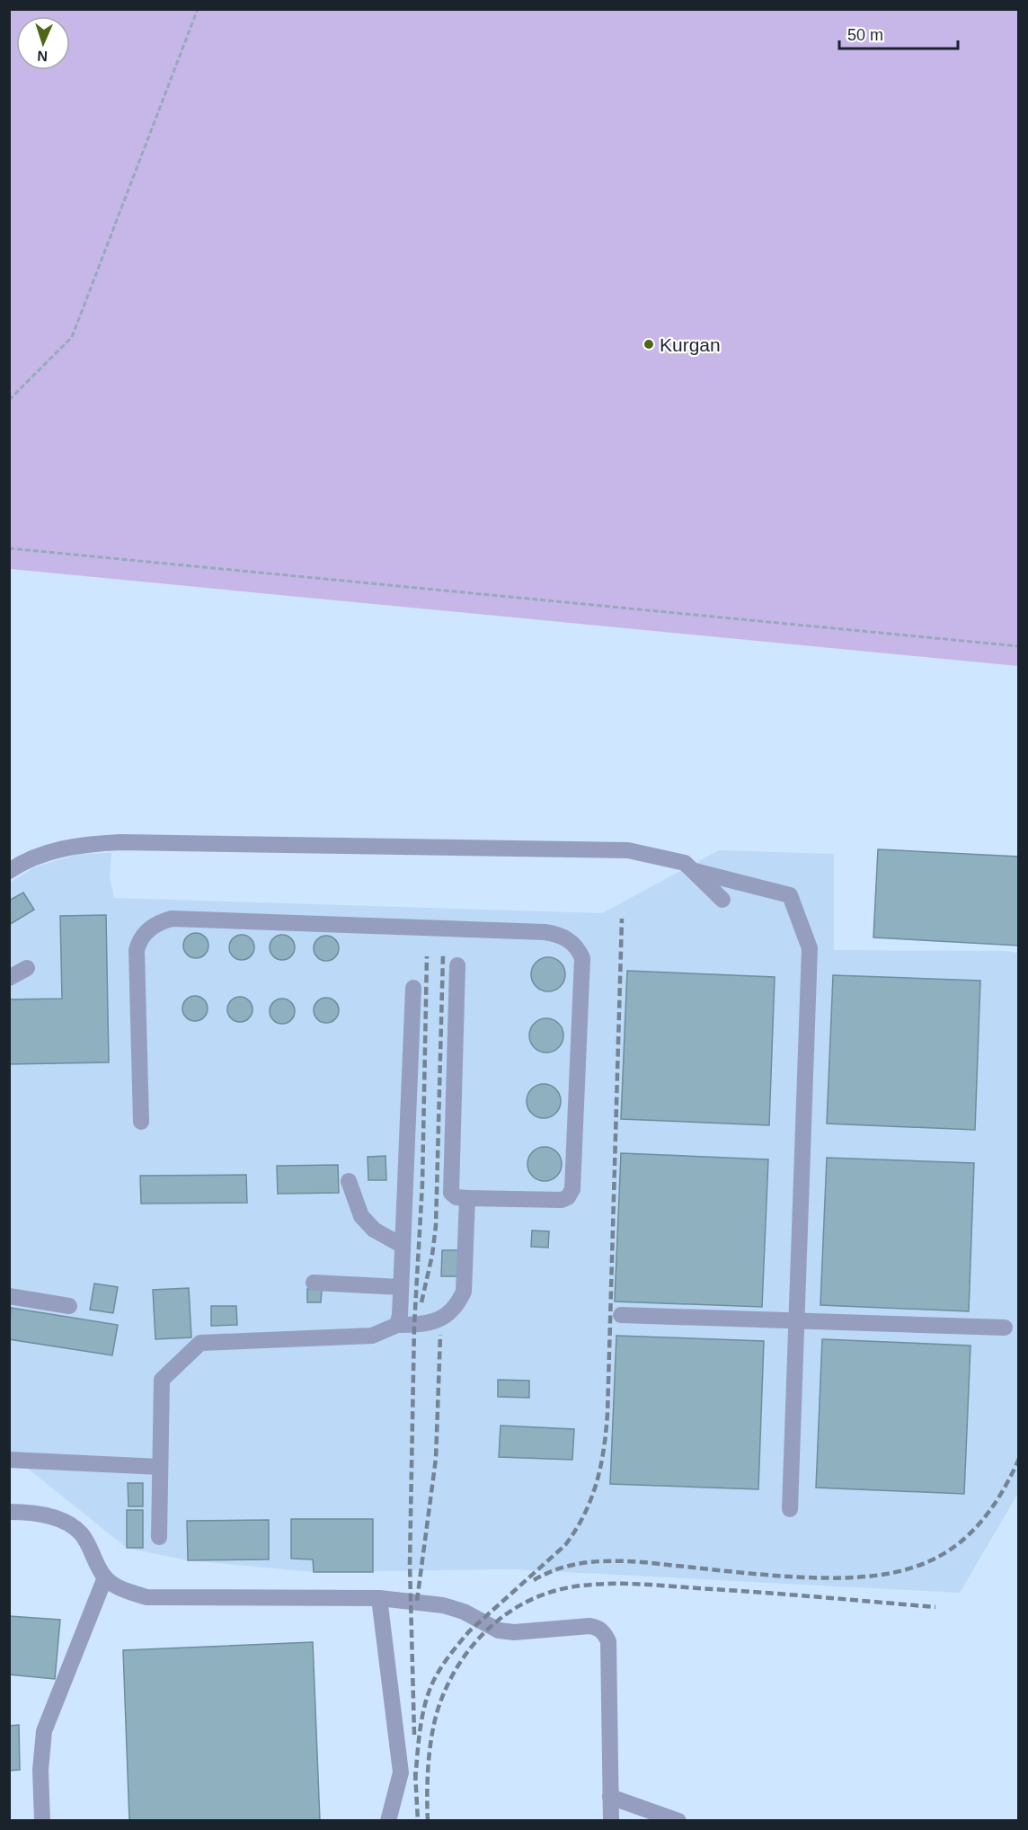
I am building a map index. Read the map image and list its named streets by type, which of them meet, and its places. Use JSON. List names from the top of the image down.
{
  "places": ["Kurgan"],
  "scale_bar": "50 m",
  "north": "bottom"
}
